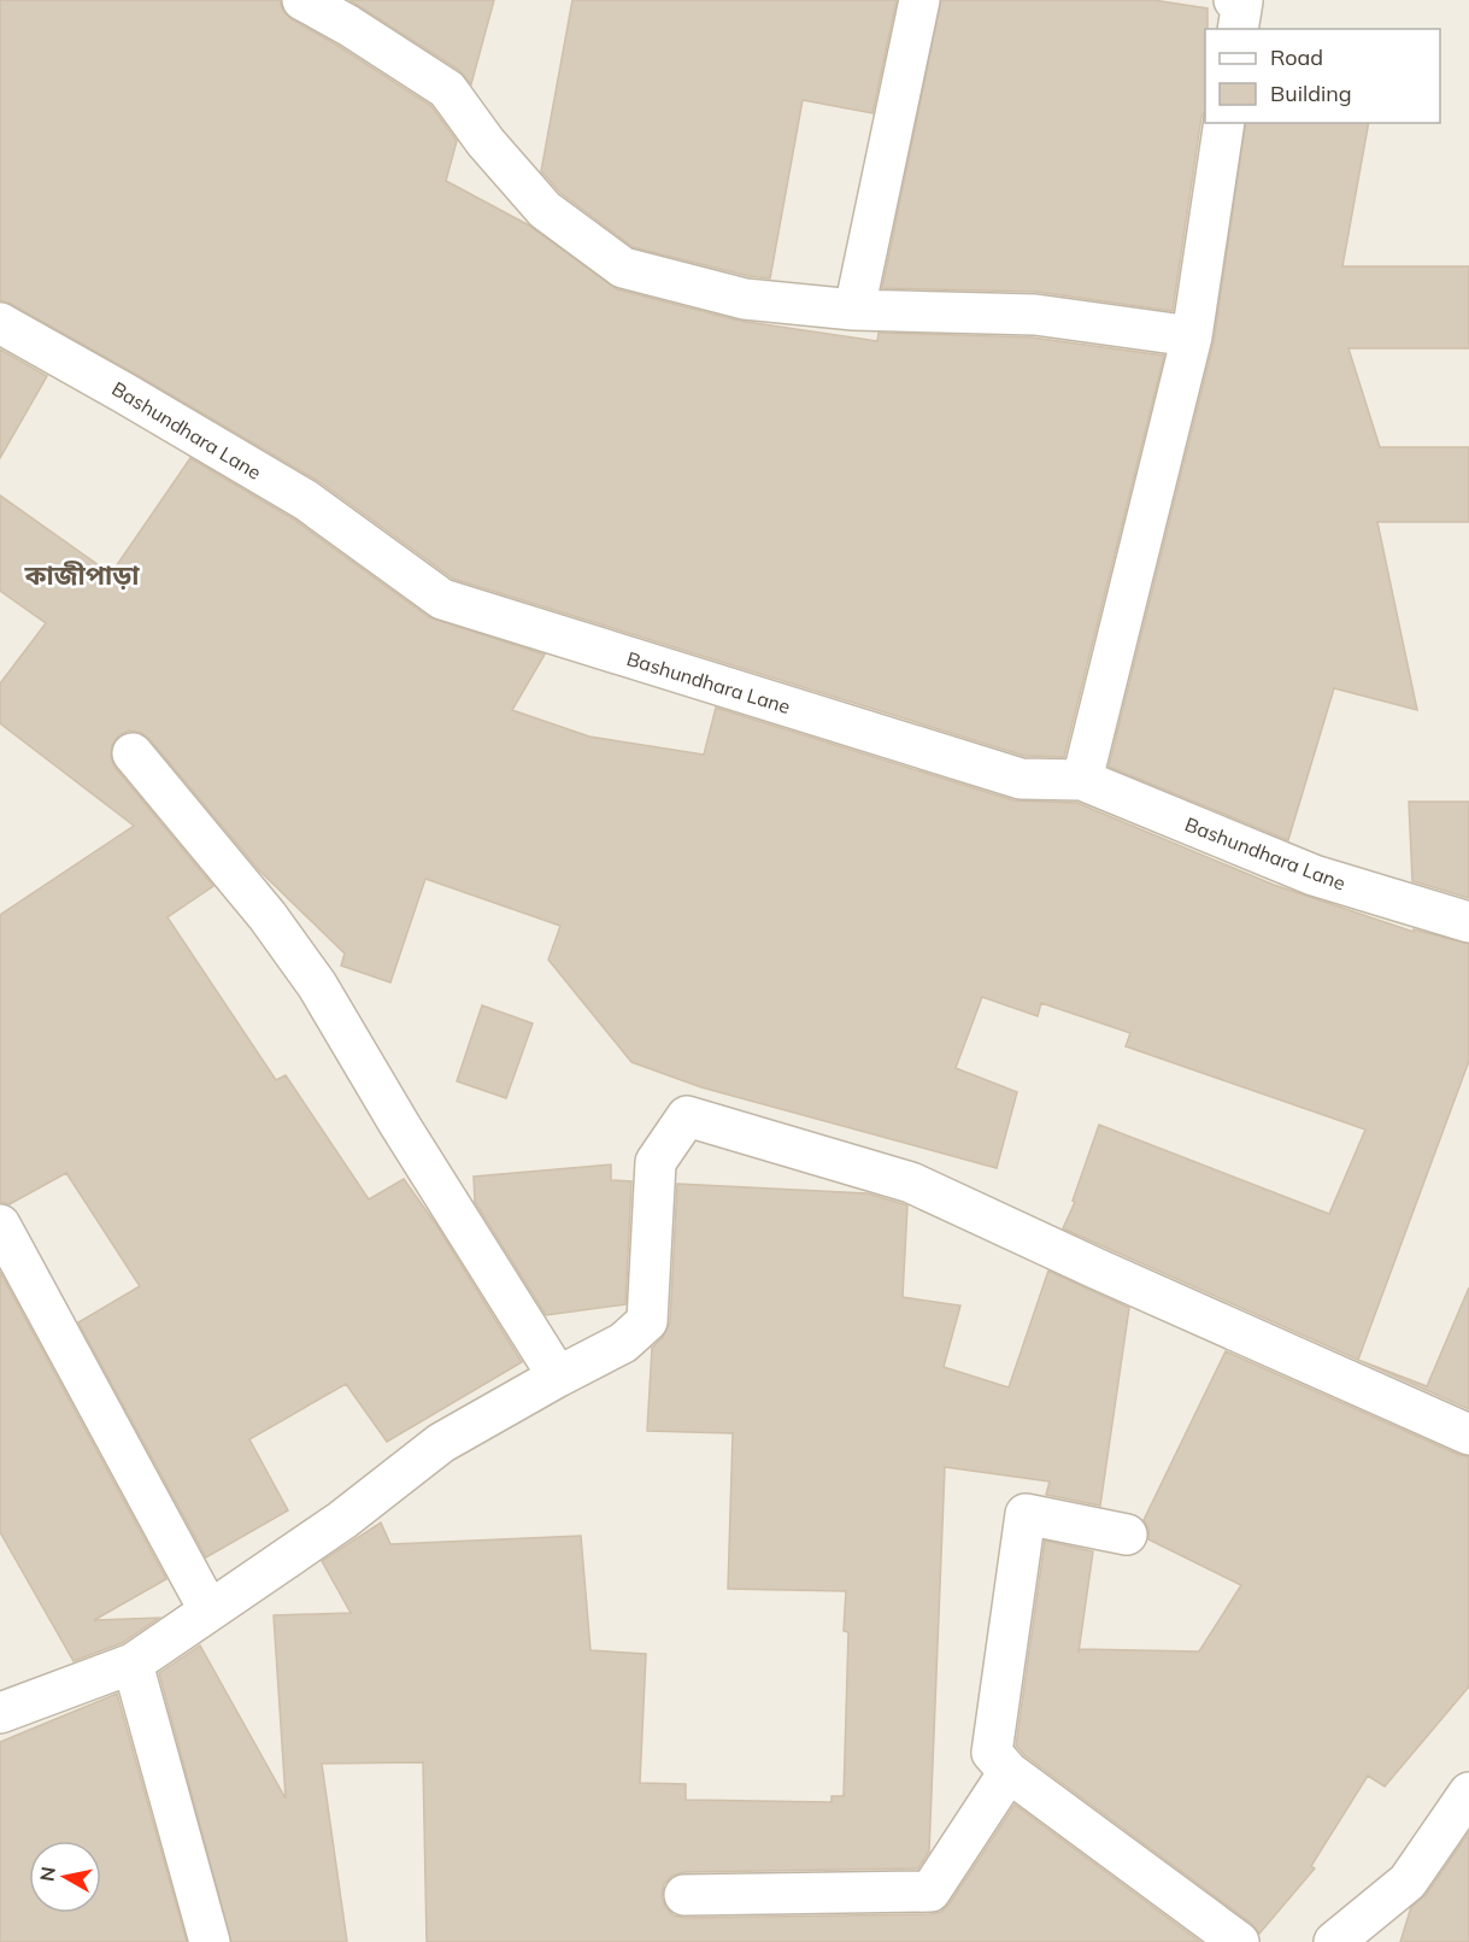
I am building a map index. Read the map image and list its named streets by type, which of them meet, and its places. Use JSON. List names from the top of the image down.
{
  "streets": {
    "street": ["Bashundhara Lane"]
  },
  "districts": ["কাজীপাড়া"],
  "legend": ["Road", "Building"],
  "north": "left"
}
